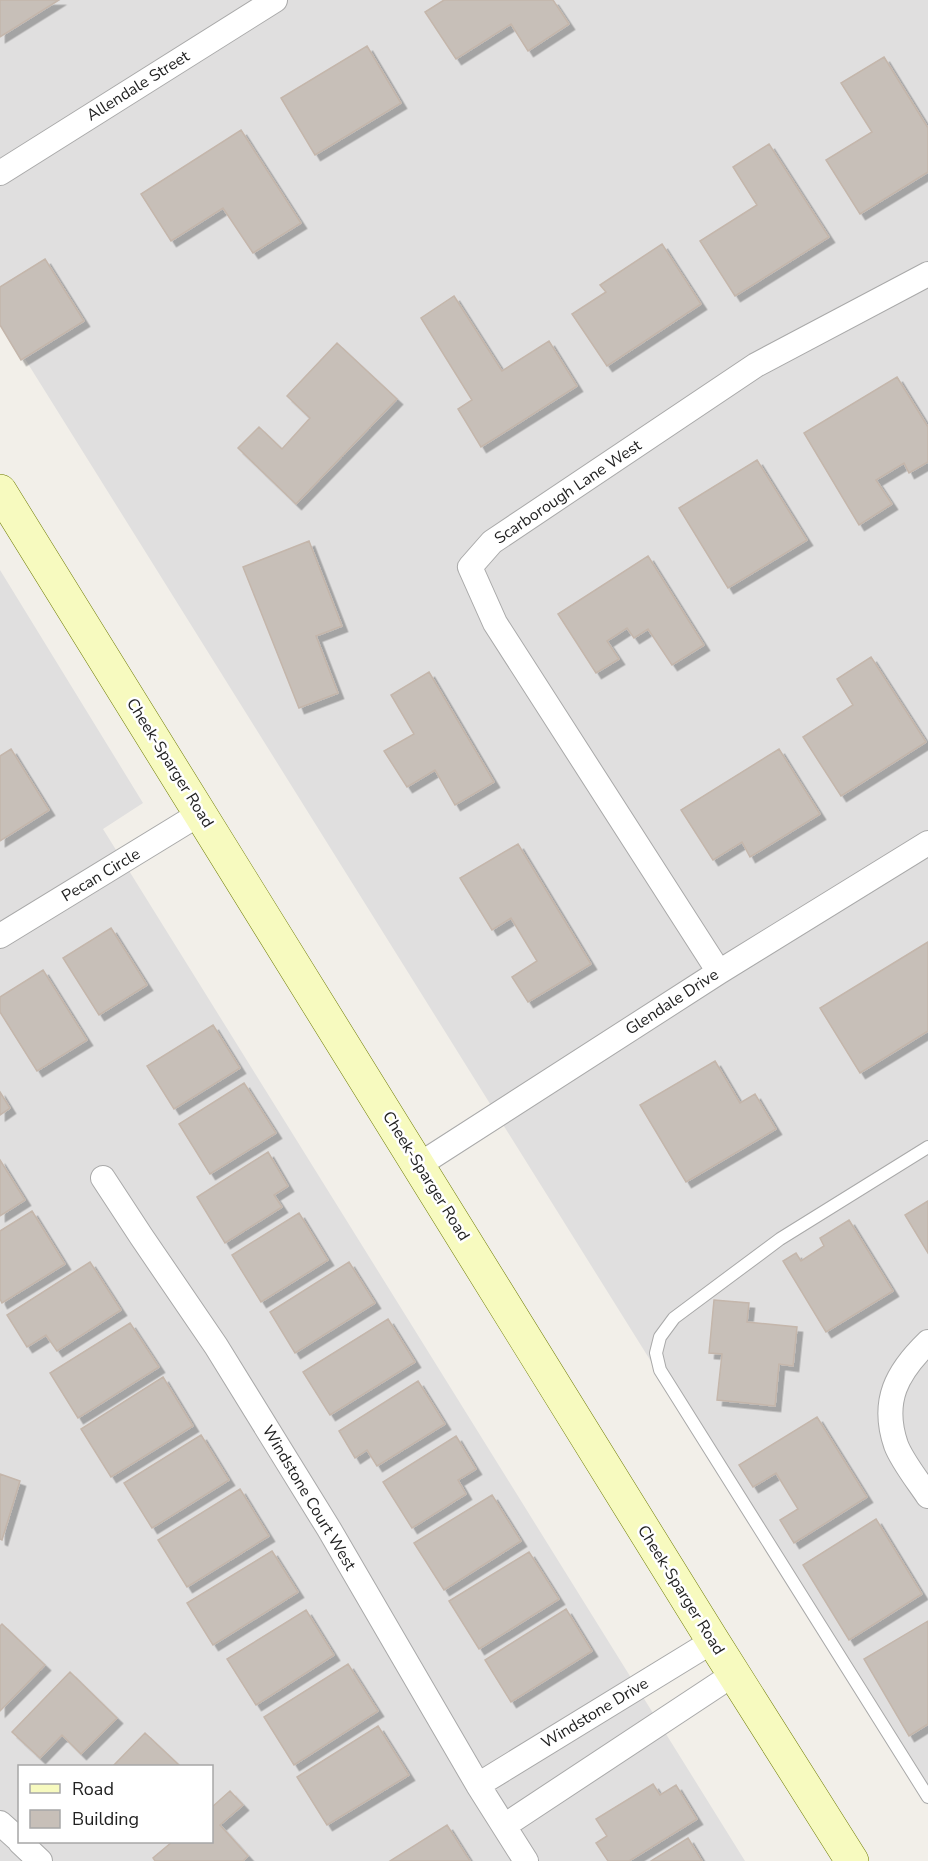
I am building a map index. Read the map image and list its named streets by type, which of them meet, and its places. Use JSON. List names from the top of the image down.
{
  "streets": {
    "main road": ["Cheek-Sparger Road"],
    "street": [
      "Allendale Street",
      "Scarborough Lane West",
      "Pecan Circle",
      "Glendale Drive",
      "Windstone Court West",
      "Windstone Drive"
    ]
  },
  "crossings": [
    ["Scarborough Lane West", "Glendale Drive"],
    ["Cheek-Sparger Road", "Pecan Circle"],
    ["Cheek-Sparger Road", "Glendale Drive"],
    ["Cheek-Sparger Road", "Windstone Drive"],
    ["Windstone Court West", "Windstone Drive"]
  ],
  "legend": ["Road", "Building"]
}
